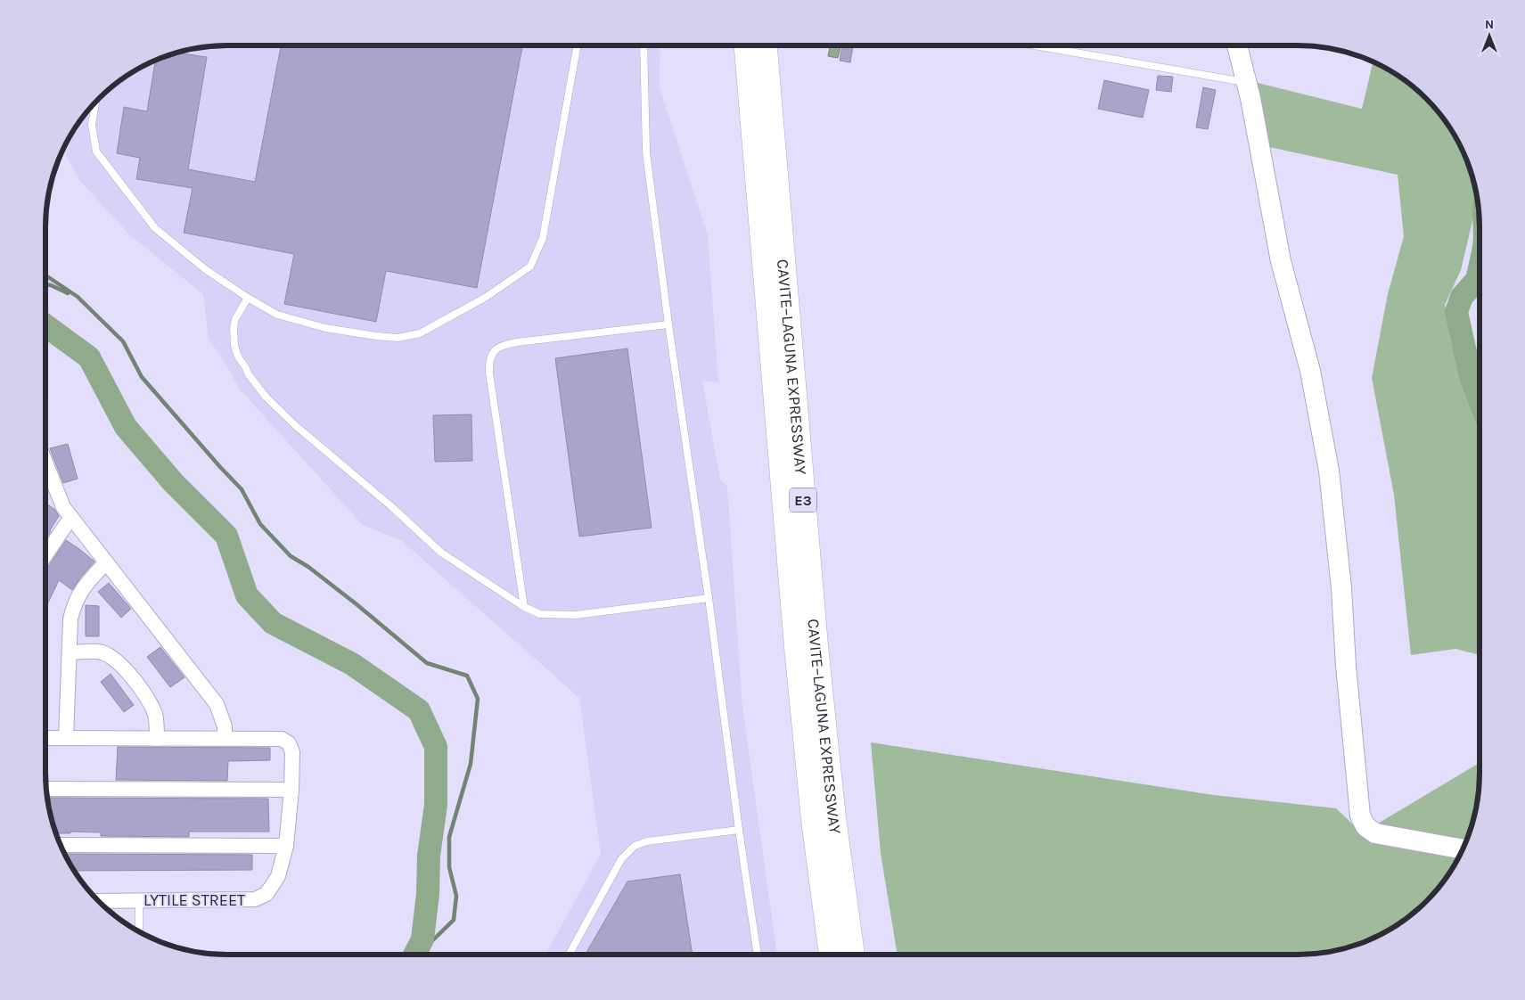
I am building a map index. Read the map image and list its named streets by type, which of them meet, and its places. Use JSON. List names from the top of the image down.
{
  "streets": {
    "highway": ["CAVITE–LAGUNA EXPRESSWAY", "E3"],
    "street": ["LYTILE STREET"]
  },
  "north": "top"
}
